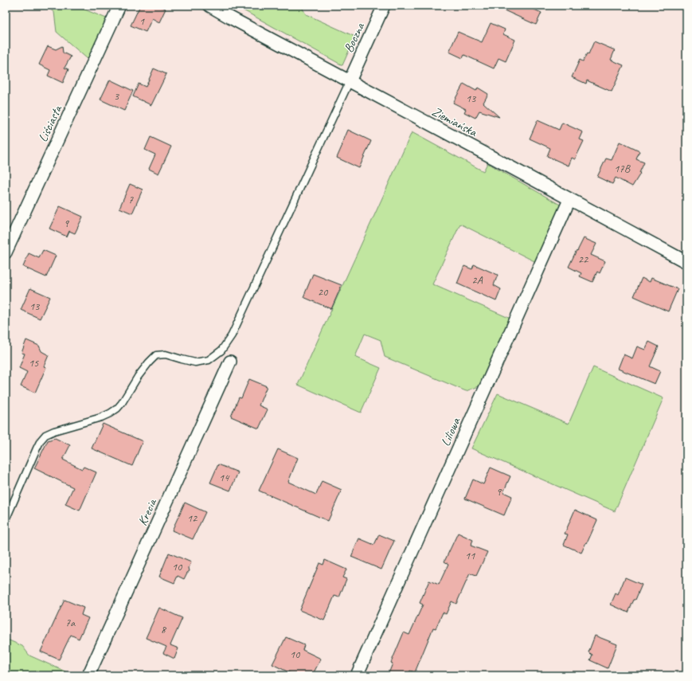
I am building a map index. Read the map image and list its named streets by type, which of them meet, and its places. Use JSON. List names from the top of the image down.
{
  "streets": {
    "street": [
      "Boczna",
      "Ziemiańska",
      "Liściasta",
      "Liliowa",
      "Krecia"
    ]
  },
  "crossings": [
    ["Boczna", "Ziemiańska"],
    ["Ziemiańska", "Liliowa"]
  ],
  "house_numbers": [
    "1",
    "3",
    "13",
    "17B",
    "7",
    "9",
    "22",
    "2A",
    "20",
    "13",
    "15",
    "14",
    "9",
    "12",
    "11",
    "10",
    "7a",
    "8",
    "10"
  ]
}
